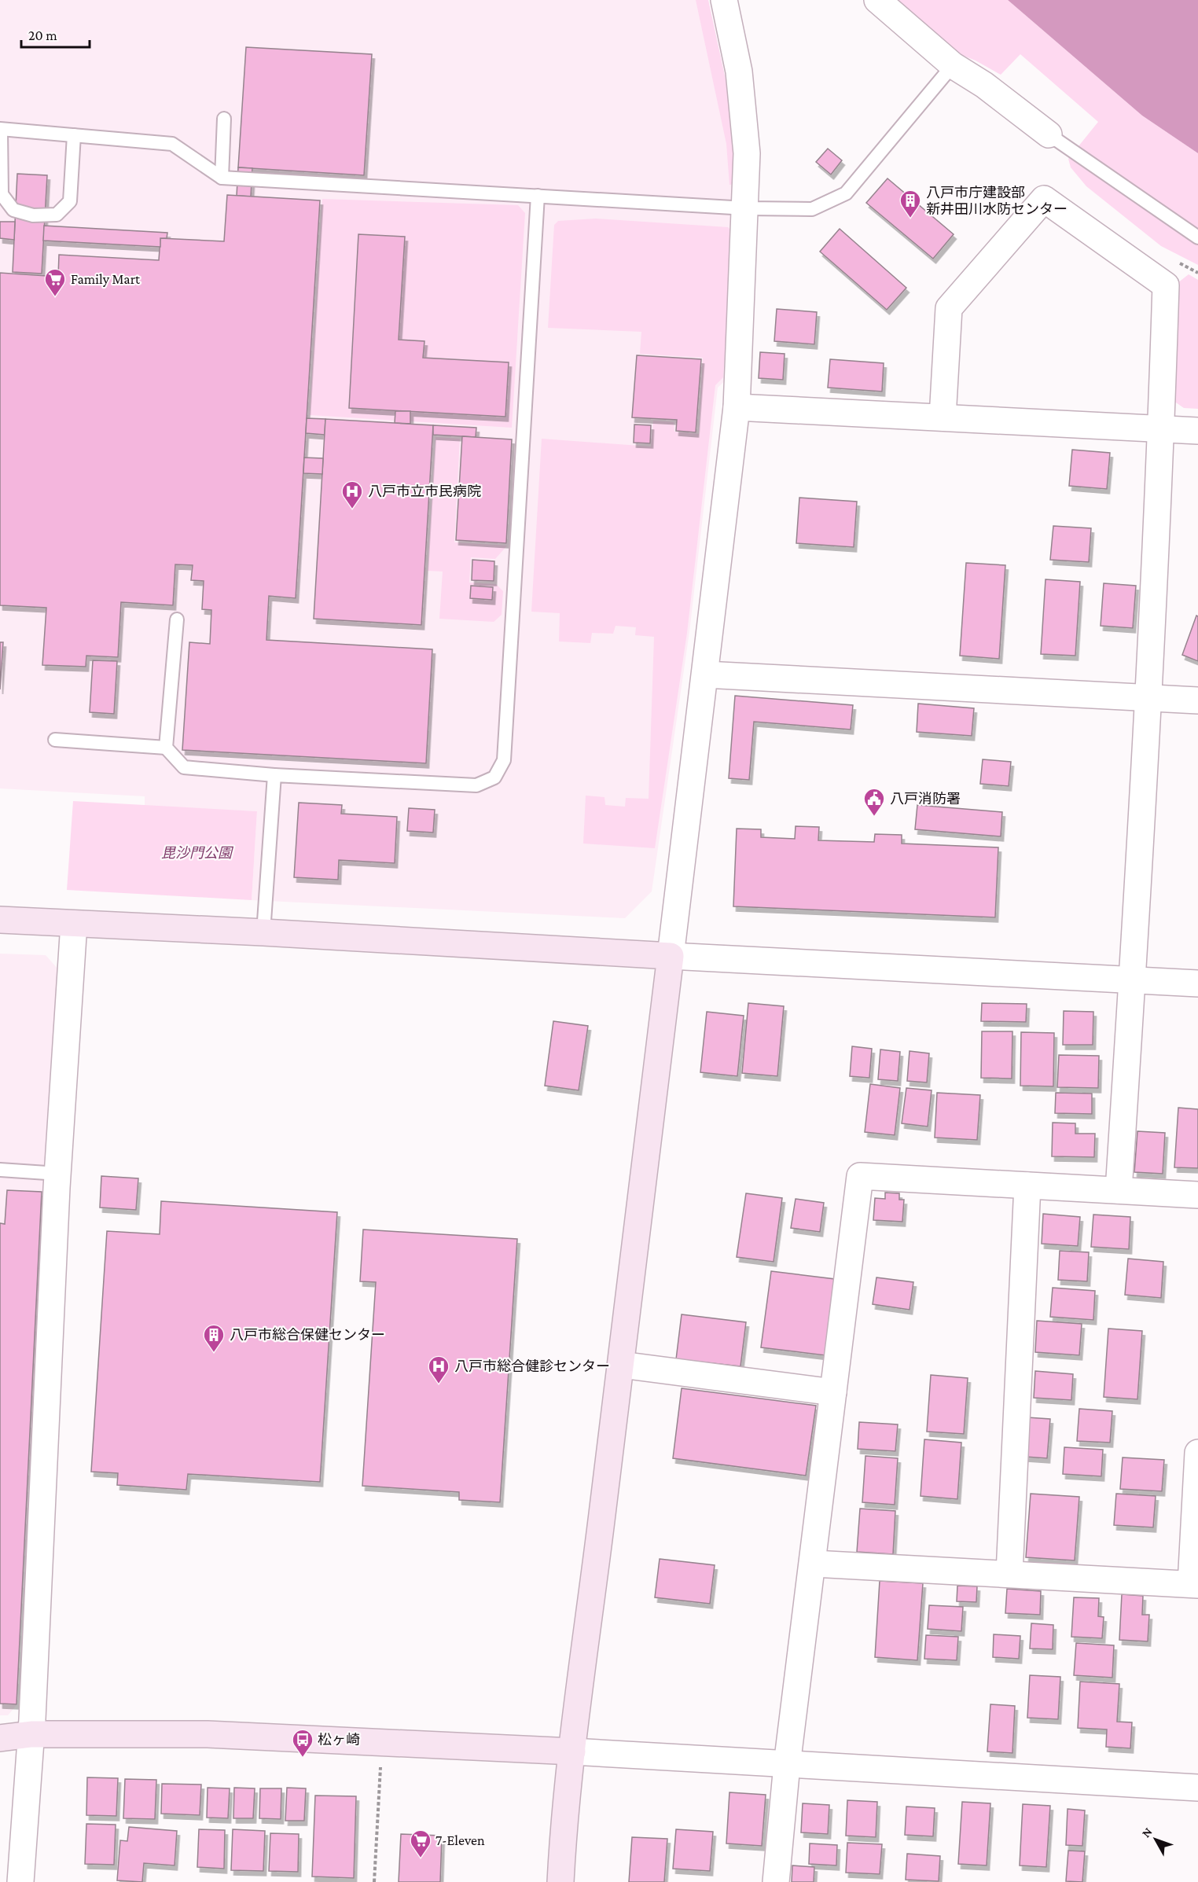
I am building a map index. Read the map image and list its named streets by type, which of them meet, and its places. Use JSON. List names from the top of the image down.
{
  "parks": ["毘沙門公園"],
  "places": {
    "building": ["八戸市庁建設部 新井田川水防センター", "八戸市総合保健センター"],
    "supermarket": ["Family Mart", "7-Eleven"],
    "hospital": ["八戸市立市民病院", "八戸市総合健診センター"],
    "public building": ["八戸消防署"],
    "bus stop": ["松ヶ崎"]
  },
  "scale_bar": "20 m",
  "north": "top left"
}
